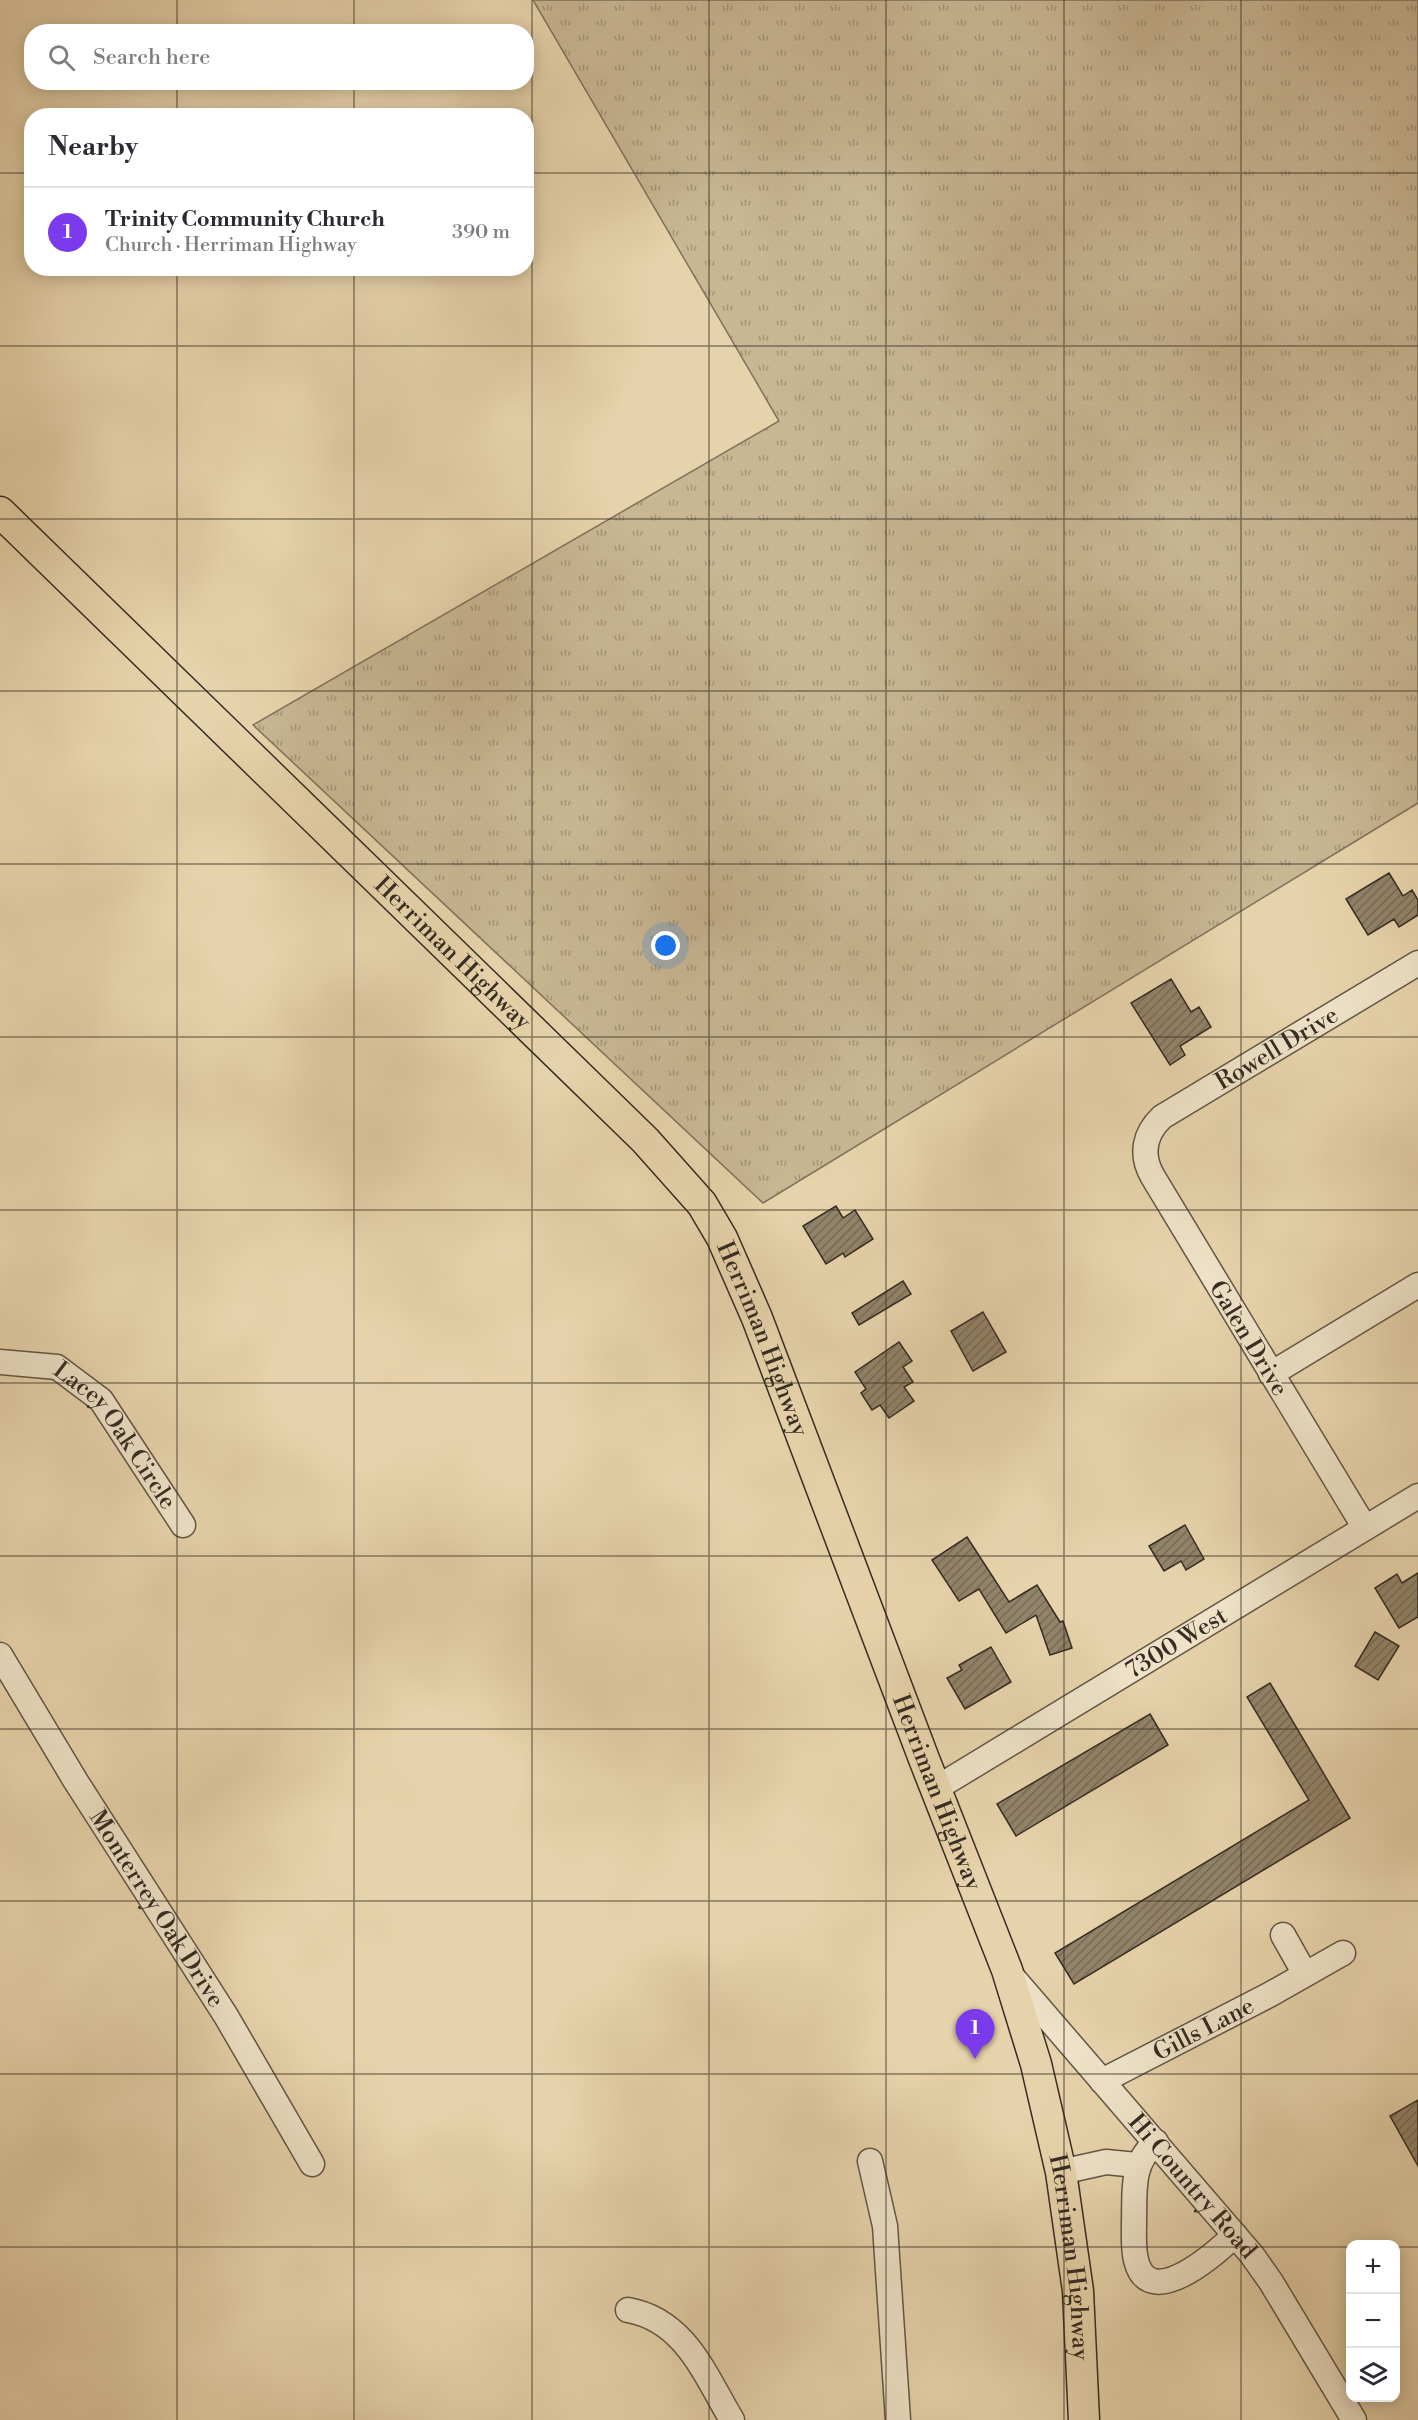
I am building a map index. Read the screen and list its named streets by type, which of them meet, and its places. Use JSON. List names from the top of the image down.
{
  "streets": {
    "main road": ["Herriman Highway"],
    "street": [
      "Rowell Drive",
      "Galen Drive",
      "Lacey Oak Circle",
      "7300 West",
      "Monterrey Oak Drive",
      "Gills Lane",
      "Hi Country Road"
    ]
  },
  "crossings": [
    ["Herriman Highway", "7300 West"],
    ["Herriman Highway", "Hi Country Road"],
    ["Rowell Drive", "Galen Drive"],
    ["Galen Drive", "7300 West"],
    ["Gills Lane", "Hi Country Road"]
  ],
  "page": {
    "search": "Search here",
    "heading": "Nearby",
    "list": [
      {
        "mark": "1",
        "name": "Trinity Community Church",
        "note": "Church · Herriman Highway",
        "value": "390 m"
      }
    ],
    "pins": "1",
    "map_buttons": ["+", "−"]
  }
}
